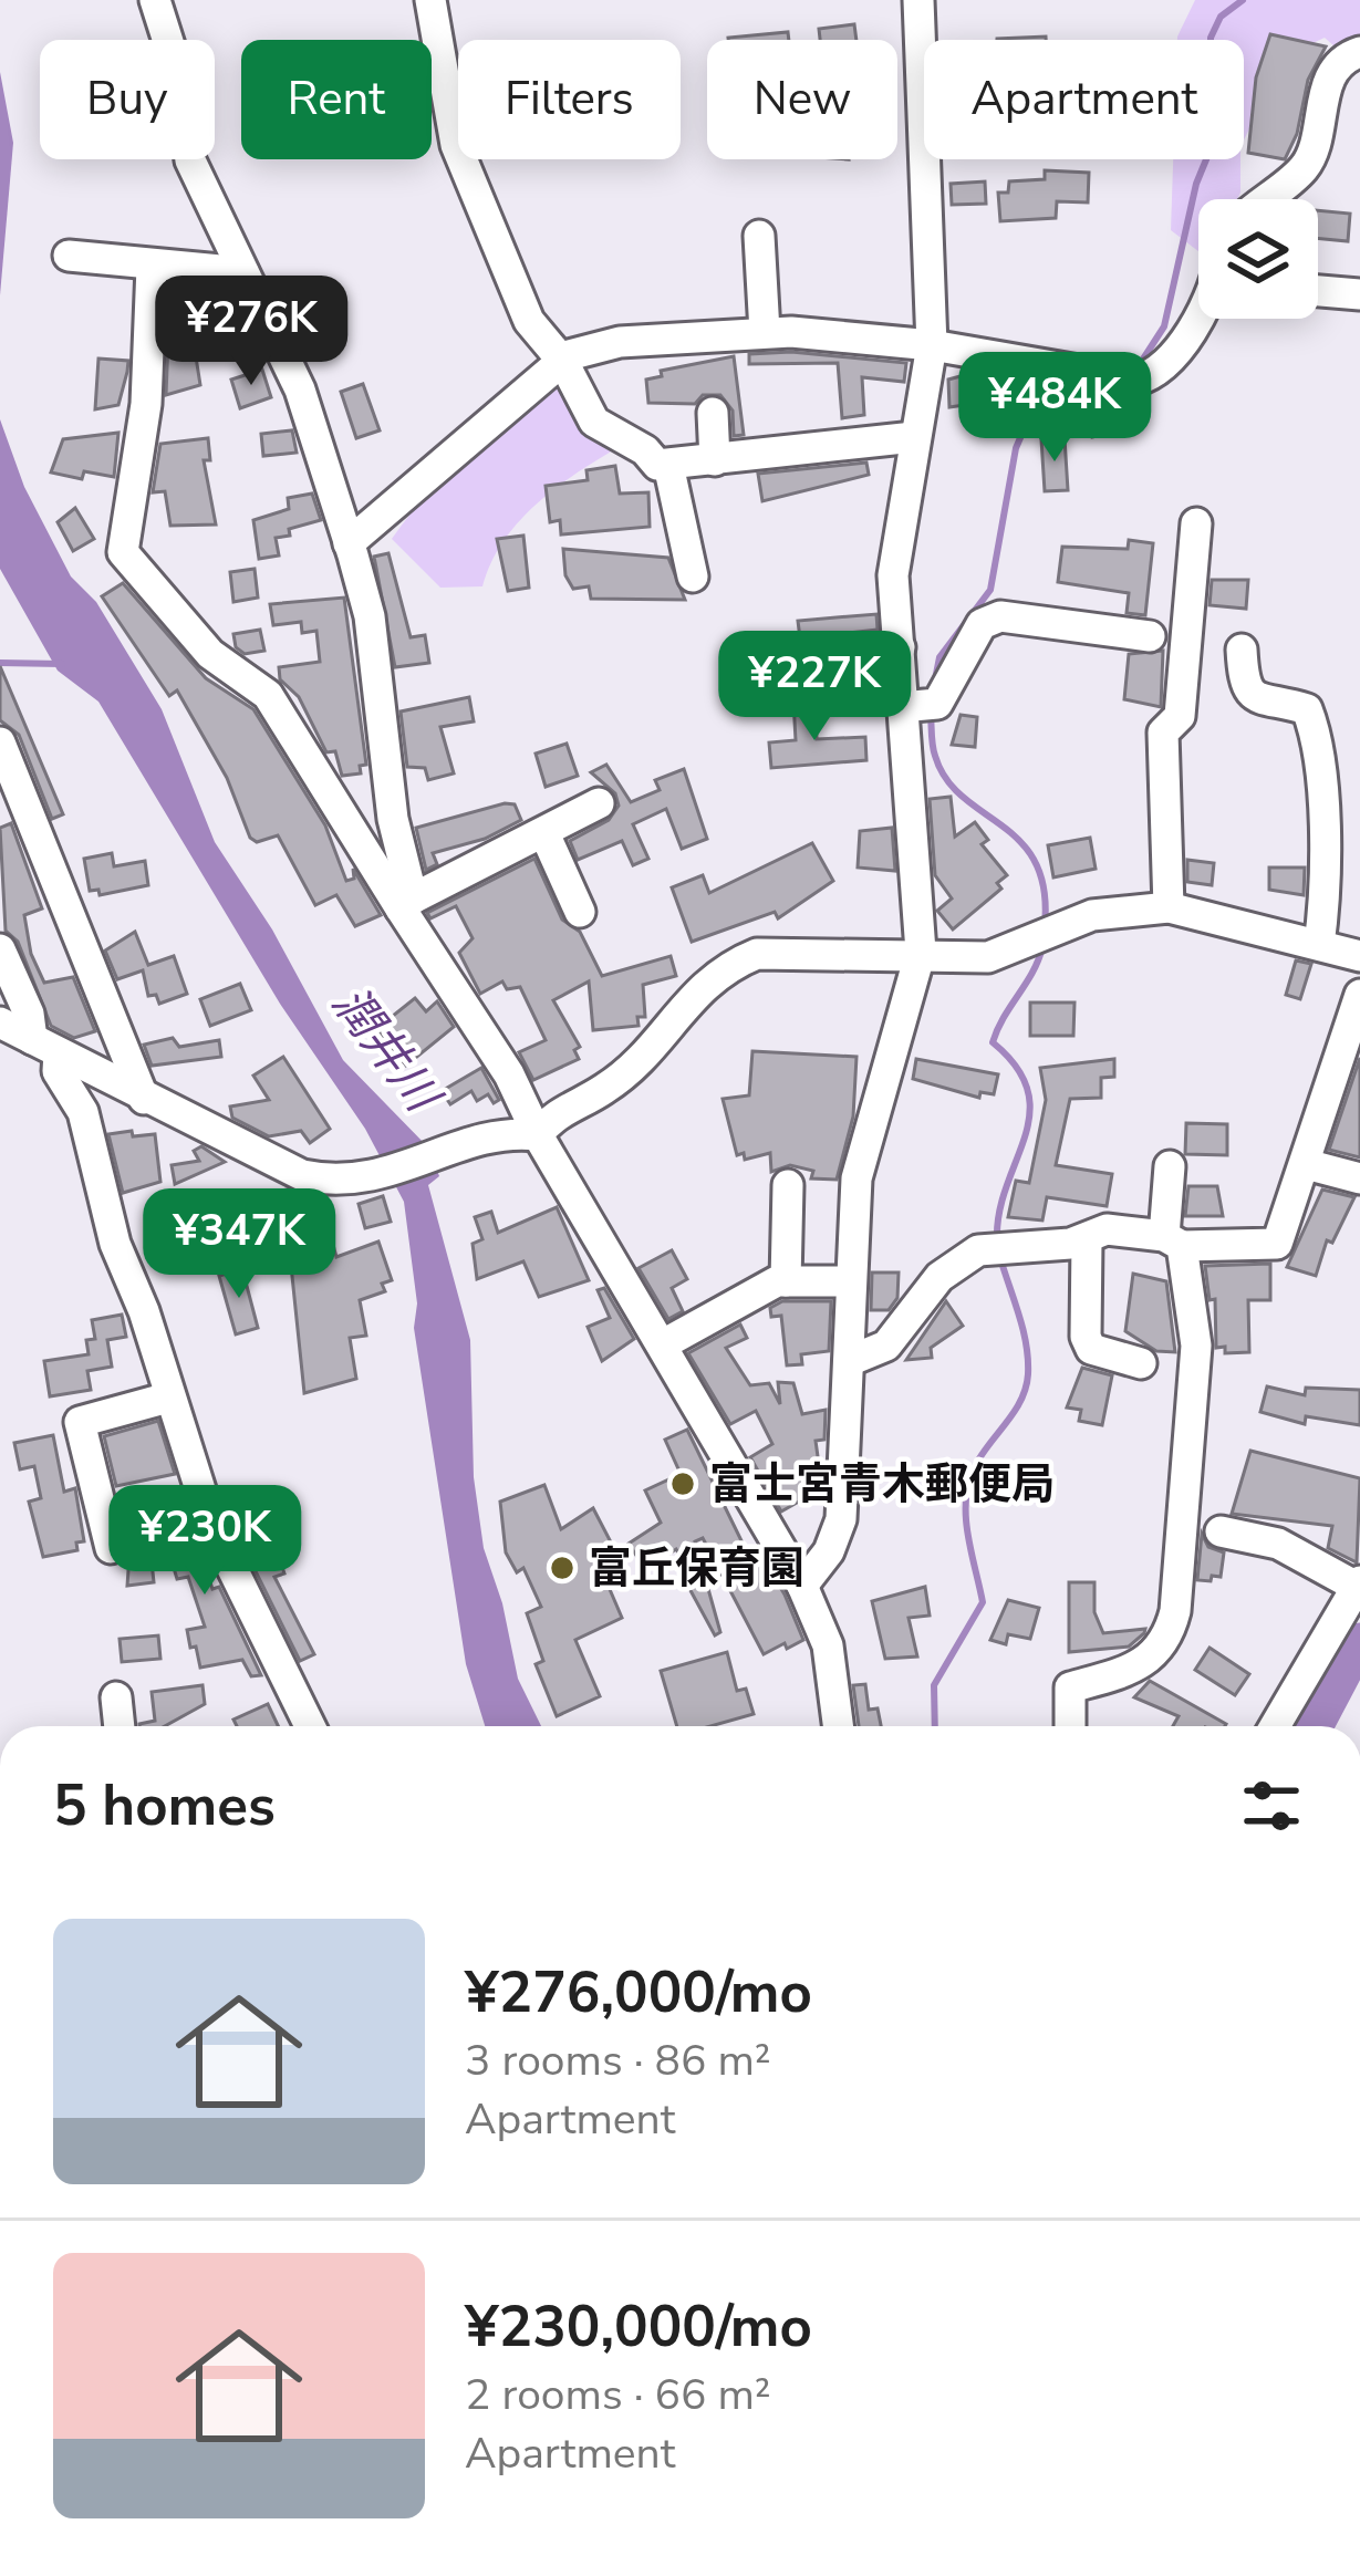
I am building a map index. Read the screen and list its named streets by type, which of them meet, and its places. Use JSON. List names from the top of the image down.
{
  "water": ["潤井川"],
  "places": ["富士宮青木郵便局", "富丘保育園"],
  "page": {
    "chip": [
      "Buy",
      "Rent",
      "Filters",
      "New",
      "Apartment"
    ],
    "price": [
      "¥276K",
      "¥484K",
      "¥227K",
      "¥347K",
      "¥230K"
    ],
    "heading": "5 homes",
    "list": [
      {
        "name": "¥276,000/mo",
        "note": "3 rooms · 86 m² · Apartment"
      },
      {
        "name": "¥230,000/mo",
        "note": "2 rooms · 66 m² · Apartment"
      }
    ]
  }
}
